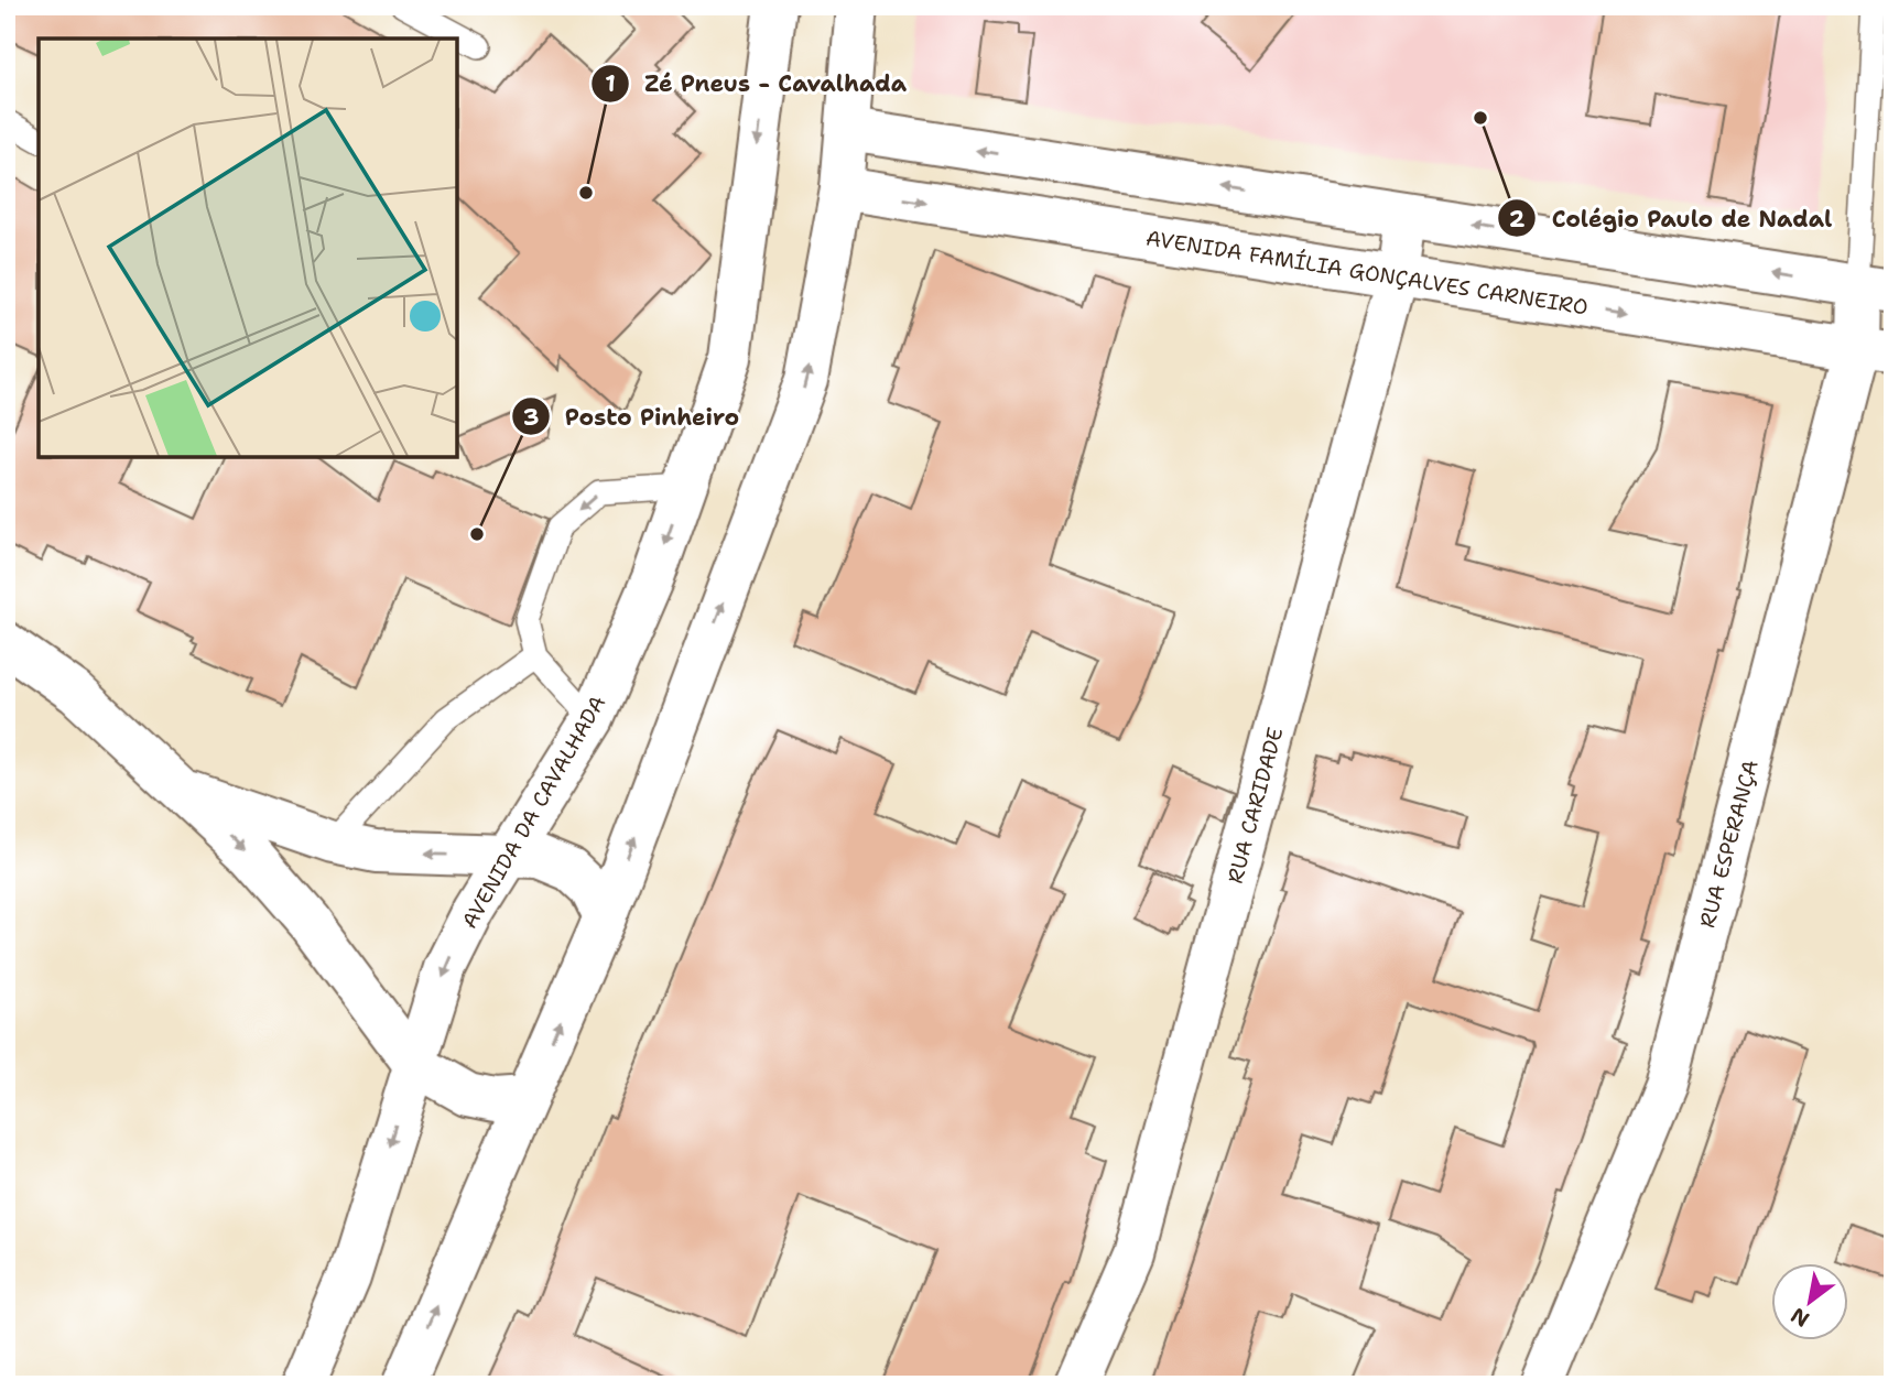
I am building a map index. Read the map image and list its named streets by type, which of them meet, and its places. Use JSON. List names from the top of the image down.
{
  "streets": {
    "street": [
      "AVENIDA FAMÍLIA GONÇALVES CARNEIRO",
      "RUA CARIDADE",
      "AVENIDA DA CAVALHADA",
      "RUA ESPERANÇA"
    ]
  },
  "crossings": [
    ["AVENIDA FAMÍLIA GONÇALVES CARNEIRO", "RUA CARIDADE"],
    ["AVENIDA FAMÍLIA GONÇALVES CARNEIRO", "RUA ESPERANÇA"]
  ],
  "places": ["Colégio Paulo de Nadal", "Zé Pneus - Cavalhada", "Posto Pinheiro"],
  "north": "bottom left"
}
